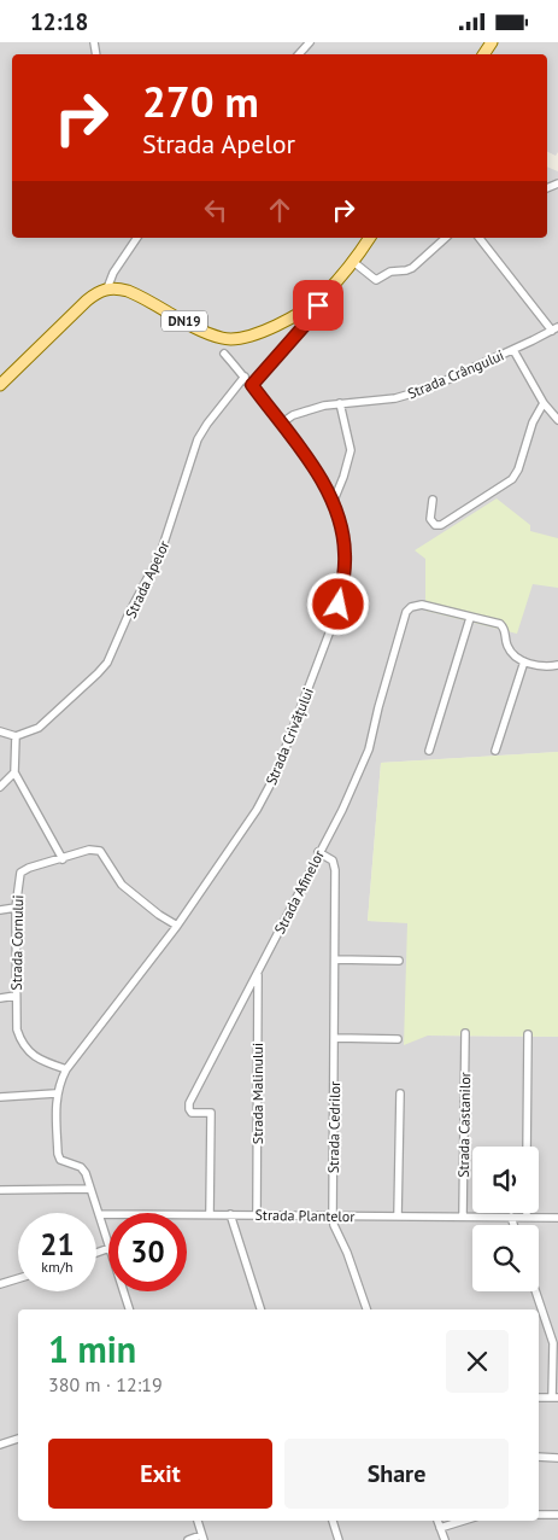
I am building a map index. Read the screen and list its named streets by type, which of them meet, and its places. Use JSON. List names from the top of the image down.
{
  "streets": {
    "main road": ["DN19"],
    "street": [
      "Strada Crângului",
      "Strada Apelor",
      "Strada Crivățului",
      "Strada Afinelor",
      "Strada Cornului",
      "Strada Malinului",
      "Strada Castanilor",
      "Strada Cedrilor",
      "Strada Plantelor"
    ]
  },
  "crossings": [
    ["Strada Crângului", "Strada Crivățului"],
    ["Strada Apelor", "Strada Crivățului"],
    ["Strada Crivățului", "Strada Cornului"],
    ["Strada Afinelor", "Strada Malinului"],
    ["Strada Afinelor", "Strada Cedrilor"],
    ["Strada Afinelor", "Strada Plantelor"],
    ["Strada Malinului", "Strada Plantelor"],
    ["Strada Castanilor", "Strada Plantelor"],
    ["Strada Cedrilor", "Strada Plantelor"]
  ],
  "page": {
    "status": "12:18",
    "turn": ["270 m", "Strada Apelor"],
    "speed": "21 km/h",
    "limit": "30",
    "heading": ["1 min", "380 m · 12:19"],
    "buttons": ["Exit", "Share"]
  }
}
